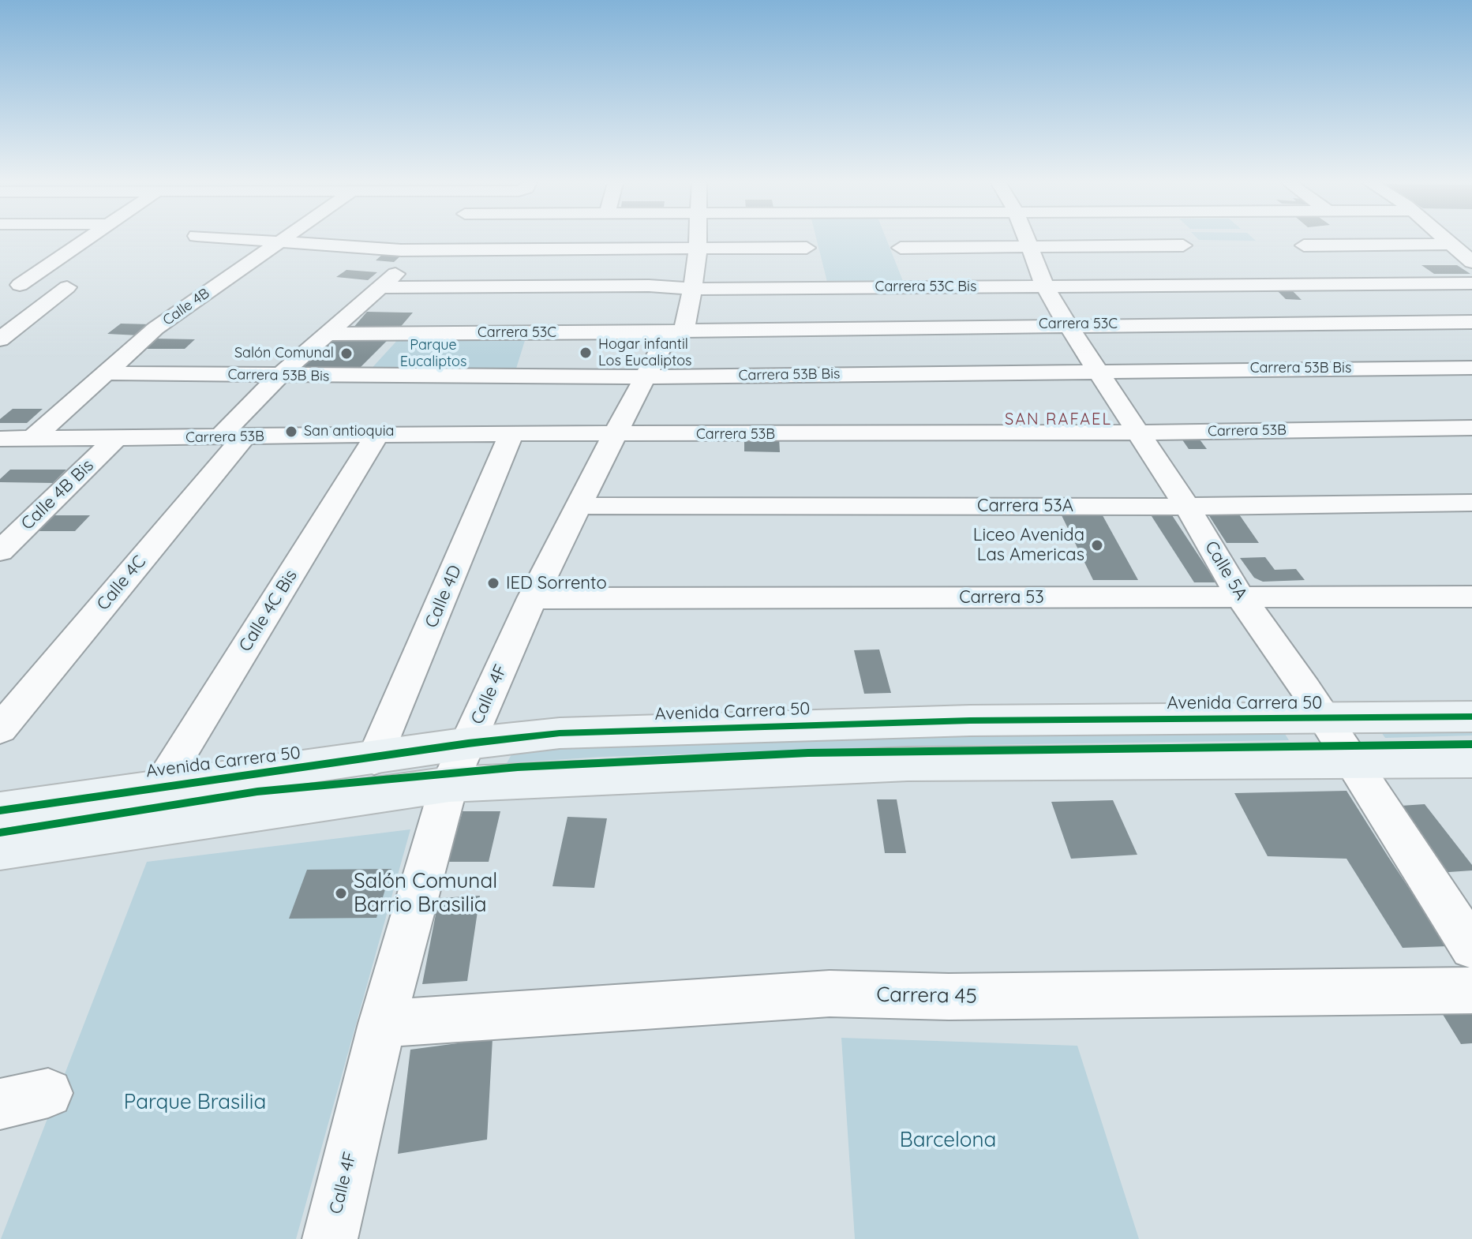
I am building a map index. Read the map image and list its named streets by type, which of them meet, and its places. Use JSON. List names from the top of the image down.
{
  "streets": {
    "main road": ["Avenida Carrera 50"],
    "street": [
      "Carrera 53C Bis",
      "Calle 4B",
      "Carrera 53C",
      "Carrera 53B Bis",
      "Carrera 53B",
      "Calle 4B Bis",
      "Carrera 53A",
      "Calle 5A",
      "Calle 4C",
      "Calle 4D",
      "Carrera 53",
      "Calle 4C Bis",
      "Calle 4F",
      "Carrera 45"
    ]
  },
  "crossings": [
    ["Carrera 53C Bis", "Calle 5A"],
    ["Carrera 53C Bis", "Calle 4C"],
    ["Carrera 53C Bis", "Calle 4F"],
    ["Calle 4B", "Carrera 53B Bis"],
    ["Calle 4B", "Carrera 53B"],
    ["Carrera 53C", "Calle 5A"],
    ["Carrera 53C", "Calle 4C"],
    ["Carrera 53C", "Calle 4F"],
    ["Carrera 53B Bis", "Calle 5A"],
    ["Carrera 53B Bis", "Calle 4C"],
    ["Carrera 53B Bis", "Calle 4F"],
    ["Carrera 53B", "Calle 4B Bis"],
    ["Carrera 53B", "Calle 5A"],
    ["Carrera 53B", "Calle 4C"],
    ["Carrera 53B", "Calle 4D"],
    ["Carrera 53B", "Calle 4C Bis"],
    ["Carrera 53B", "Calle 4F"],
    ["Carrera 53A", "Calle 5A"],
    ["Carrera 53A", "Calle 4F"],
    ["Calle 5A", "Carrera 53"],
    ["Calle 5A", "Avenida Carrera 50"],
    ["Calle 4D", "Avenida Carrera 50"],
    ["Carrera 53", "Calle 4F"],
    ["Calle 4C Bis", "Avenida Carrera 50"],
    ["Calle 4F", "Avenida Carrera 50"],
    ["Calle 4F", "Carrera 45"]
  ],
  "districts": ["SAN RAFAEL"],
  "parks": ["Parque Eucaliptos", "Parque Brasilia", "Barcelona"],
  "places": [
    "Hogar infantil Los Eucaliptos",
    "Salón Comunal",
    "San antioquia",
    "Liceo Avenida Las Americas",
    "IED Sorrento",
    "Salón Comunal Barrio Brasilia"
  ]
}
